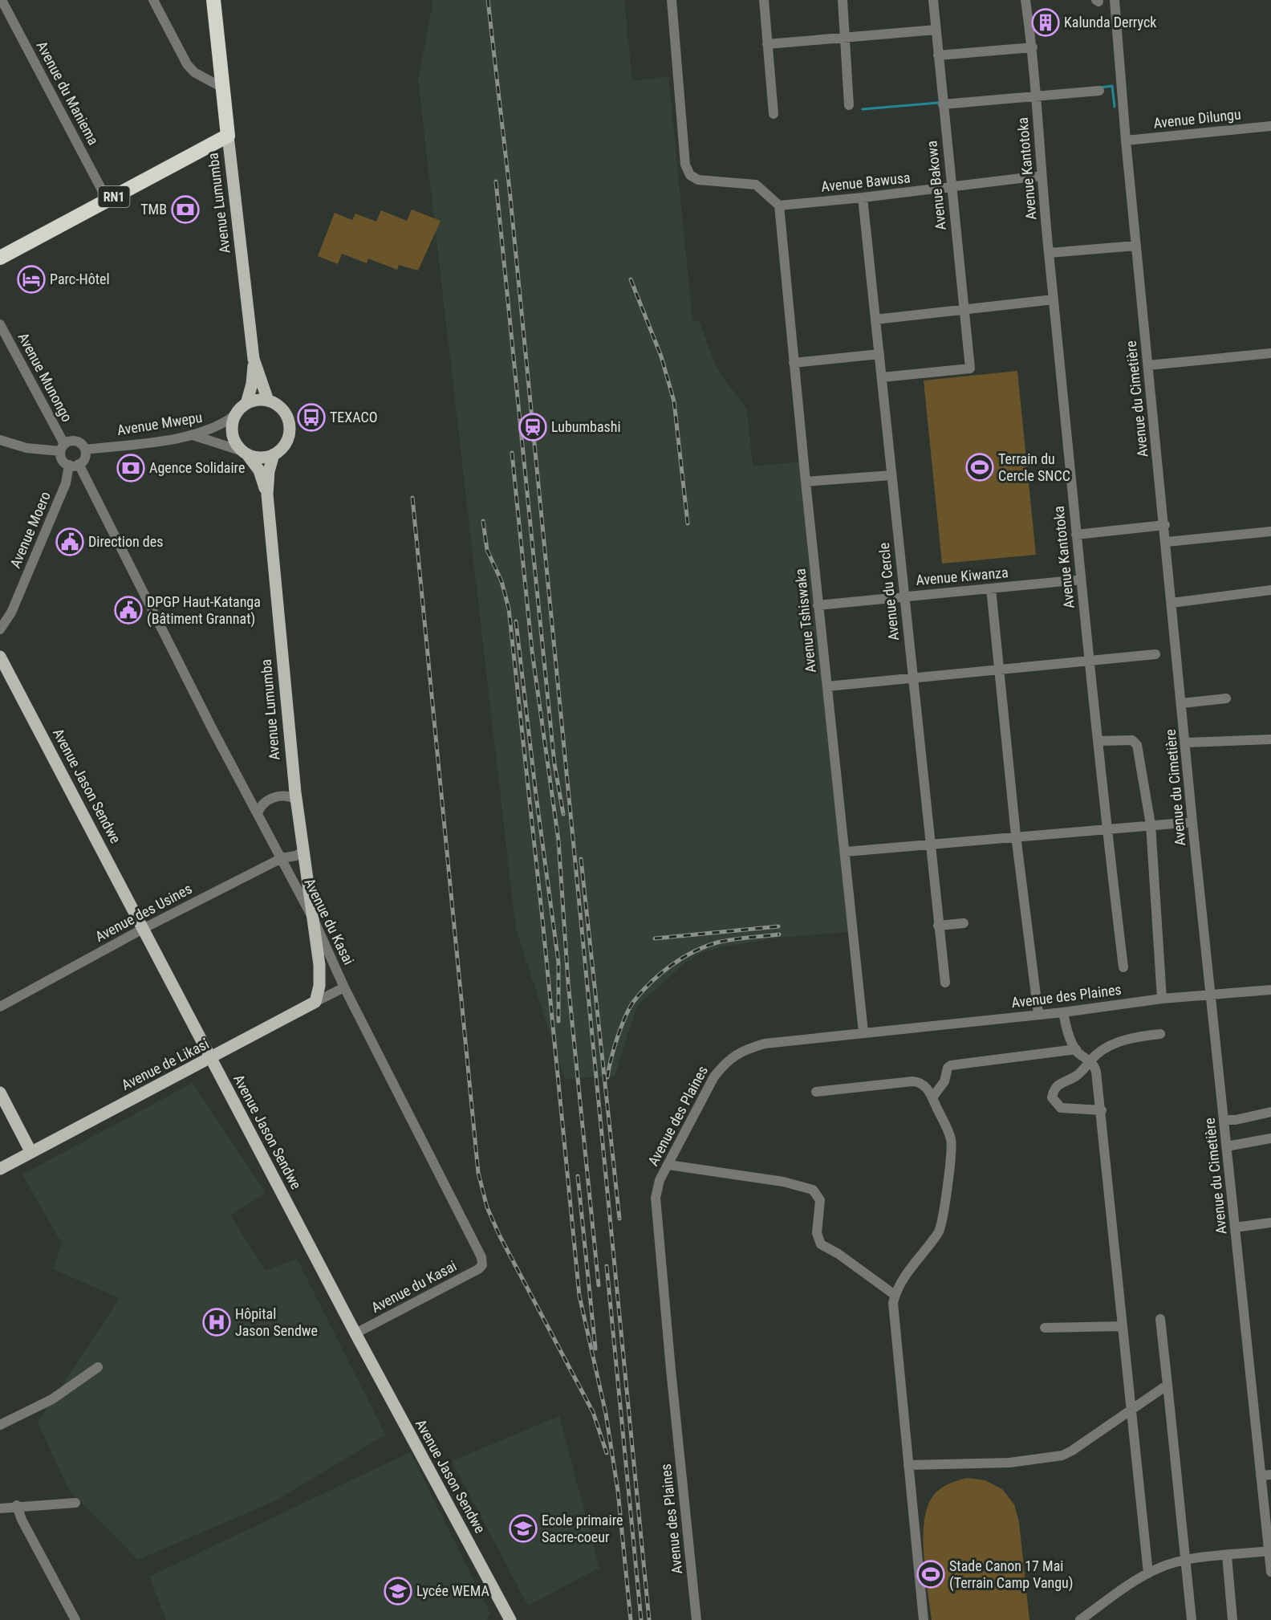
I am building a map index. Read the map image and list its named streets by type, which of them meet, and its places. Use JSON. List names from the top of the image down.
{
  "streets": {
    "highway": ["RN1", "Avenue Lumumba"],
    "main road": ["Avenue Jason Sendwe", "Avenue de Likasi"],
    "street": [
      "Avenue du Maniema",
      "Avenue Dilungu",
      "Avenue Kantotoka",
      "Avenue Bawusa",
      "Avenue Bakowa",
      "Avenue Munongo",
      "Avenue du Cimetière",
      "Avenue Mwepu",
      "Avenue Moero",
      "Avenue Kiwanza",
      "Avenue du Cercle",
      "Avenue Tshiswaka",
      "Avenue des Usines",
      "Avenue du Kasai",
      "Avenue des Plaines"
    ]
  },
  "crossings": [
    ["Avenue du Maniema", "RN1"],
    ["Avenue Dilungu", "Avenue du Cimetière"],
    ["Avenue Kantotoka", "Avenue Bawusa"],
    ["Avenue Kantotoka", "Avenue Kiwanza"],
    ["Avenue Bawusa", "Avenue Bakowa"],
    ["Avenue Bawusa", "Avenue du Cercle"],
    ["Avenue Bawusa", "Avenue Tshiswaka"],
    ["Avenue Bakowa", "Avenue du Cercle"],
    ["RN1", "Avenue Lumumba"],
    ["Avenue Lumumba", "Avenue Mwepu"],
    ["Avenue Lumumba", "Avenue des Usines"],
    ["Avenue Lumumba", "Avenue du Kasai"],
    ["Avenue Lumumba", "Avenue de Likasi"],
    ["Avenue Munongo", "Avenue Mwepu"],
    ["Avenue Munongo", "Avenue Moero"],
    ["Avenue Munongo", "Avenue du Kasai"],
    ["Avenue du Cimetière", "Avenue des Plaines"],
    ["Avenue Mwepu", "Avenue Moero"],
    ["Avenue Mwepu", "Avenue du Kasai"],
    ["Avenue Moero", "Avenue du Kasai"],
    ["Avenue Kiwanza", "Avenue du Cercle"],
    ["Avenue Kiwanza", "Avenue Tshiswaka"],
    ["Avenue Tshiswaka", "Avenue des Plaines"],
    ["Avenue Jason Sendwe", "Avenue des Usines"],
    ["Avenue Jason Sendwe", "Avenue du Kasai"],
    ["Avenue Jason Sendwe", "Avenue de Likasi"],
    ["Avenue des Usines", "Avenue du Kasai"],
    ["Avenue du Kasai", "Avenue de Likasi"]
  ],
  "places": {
    "building": ["Kalunda Derryck"],
    "bank": ["TMB", "Agence Solidaire"],
    "hotel": ["Parc-Hôtel"],
    "bus stop": ["TEXACO"],
    "station": ["Lubumbashi"],
    "sports": ["Terrain du Cercle SNCC", "Stade Canon 17 Mai (Terrain Camp Vangu)"],
    "public building": ["Direction des", "DPGP Haut-Katanga (Bâtiment Grannat)"],
    "hospital": ["Hôpital Jason Sendwe"],
    "school or university": ["Ecole primaire Sacre-coeur", "Lycée WEMA"]
  }
}
